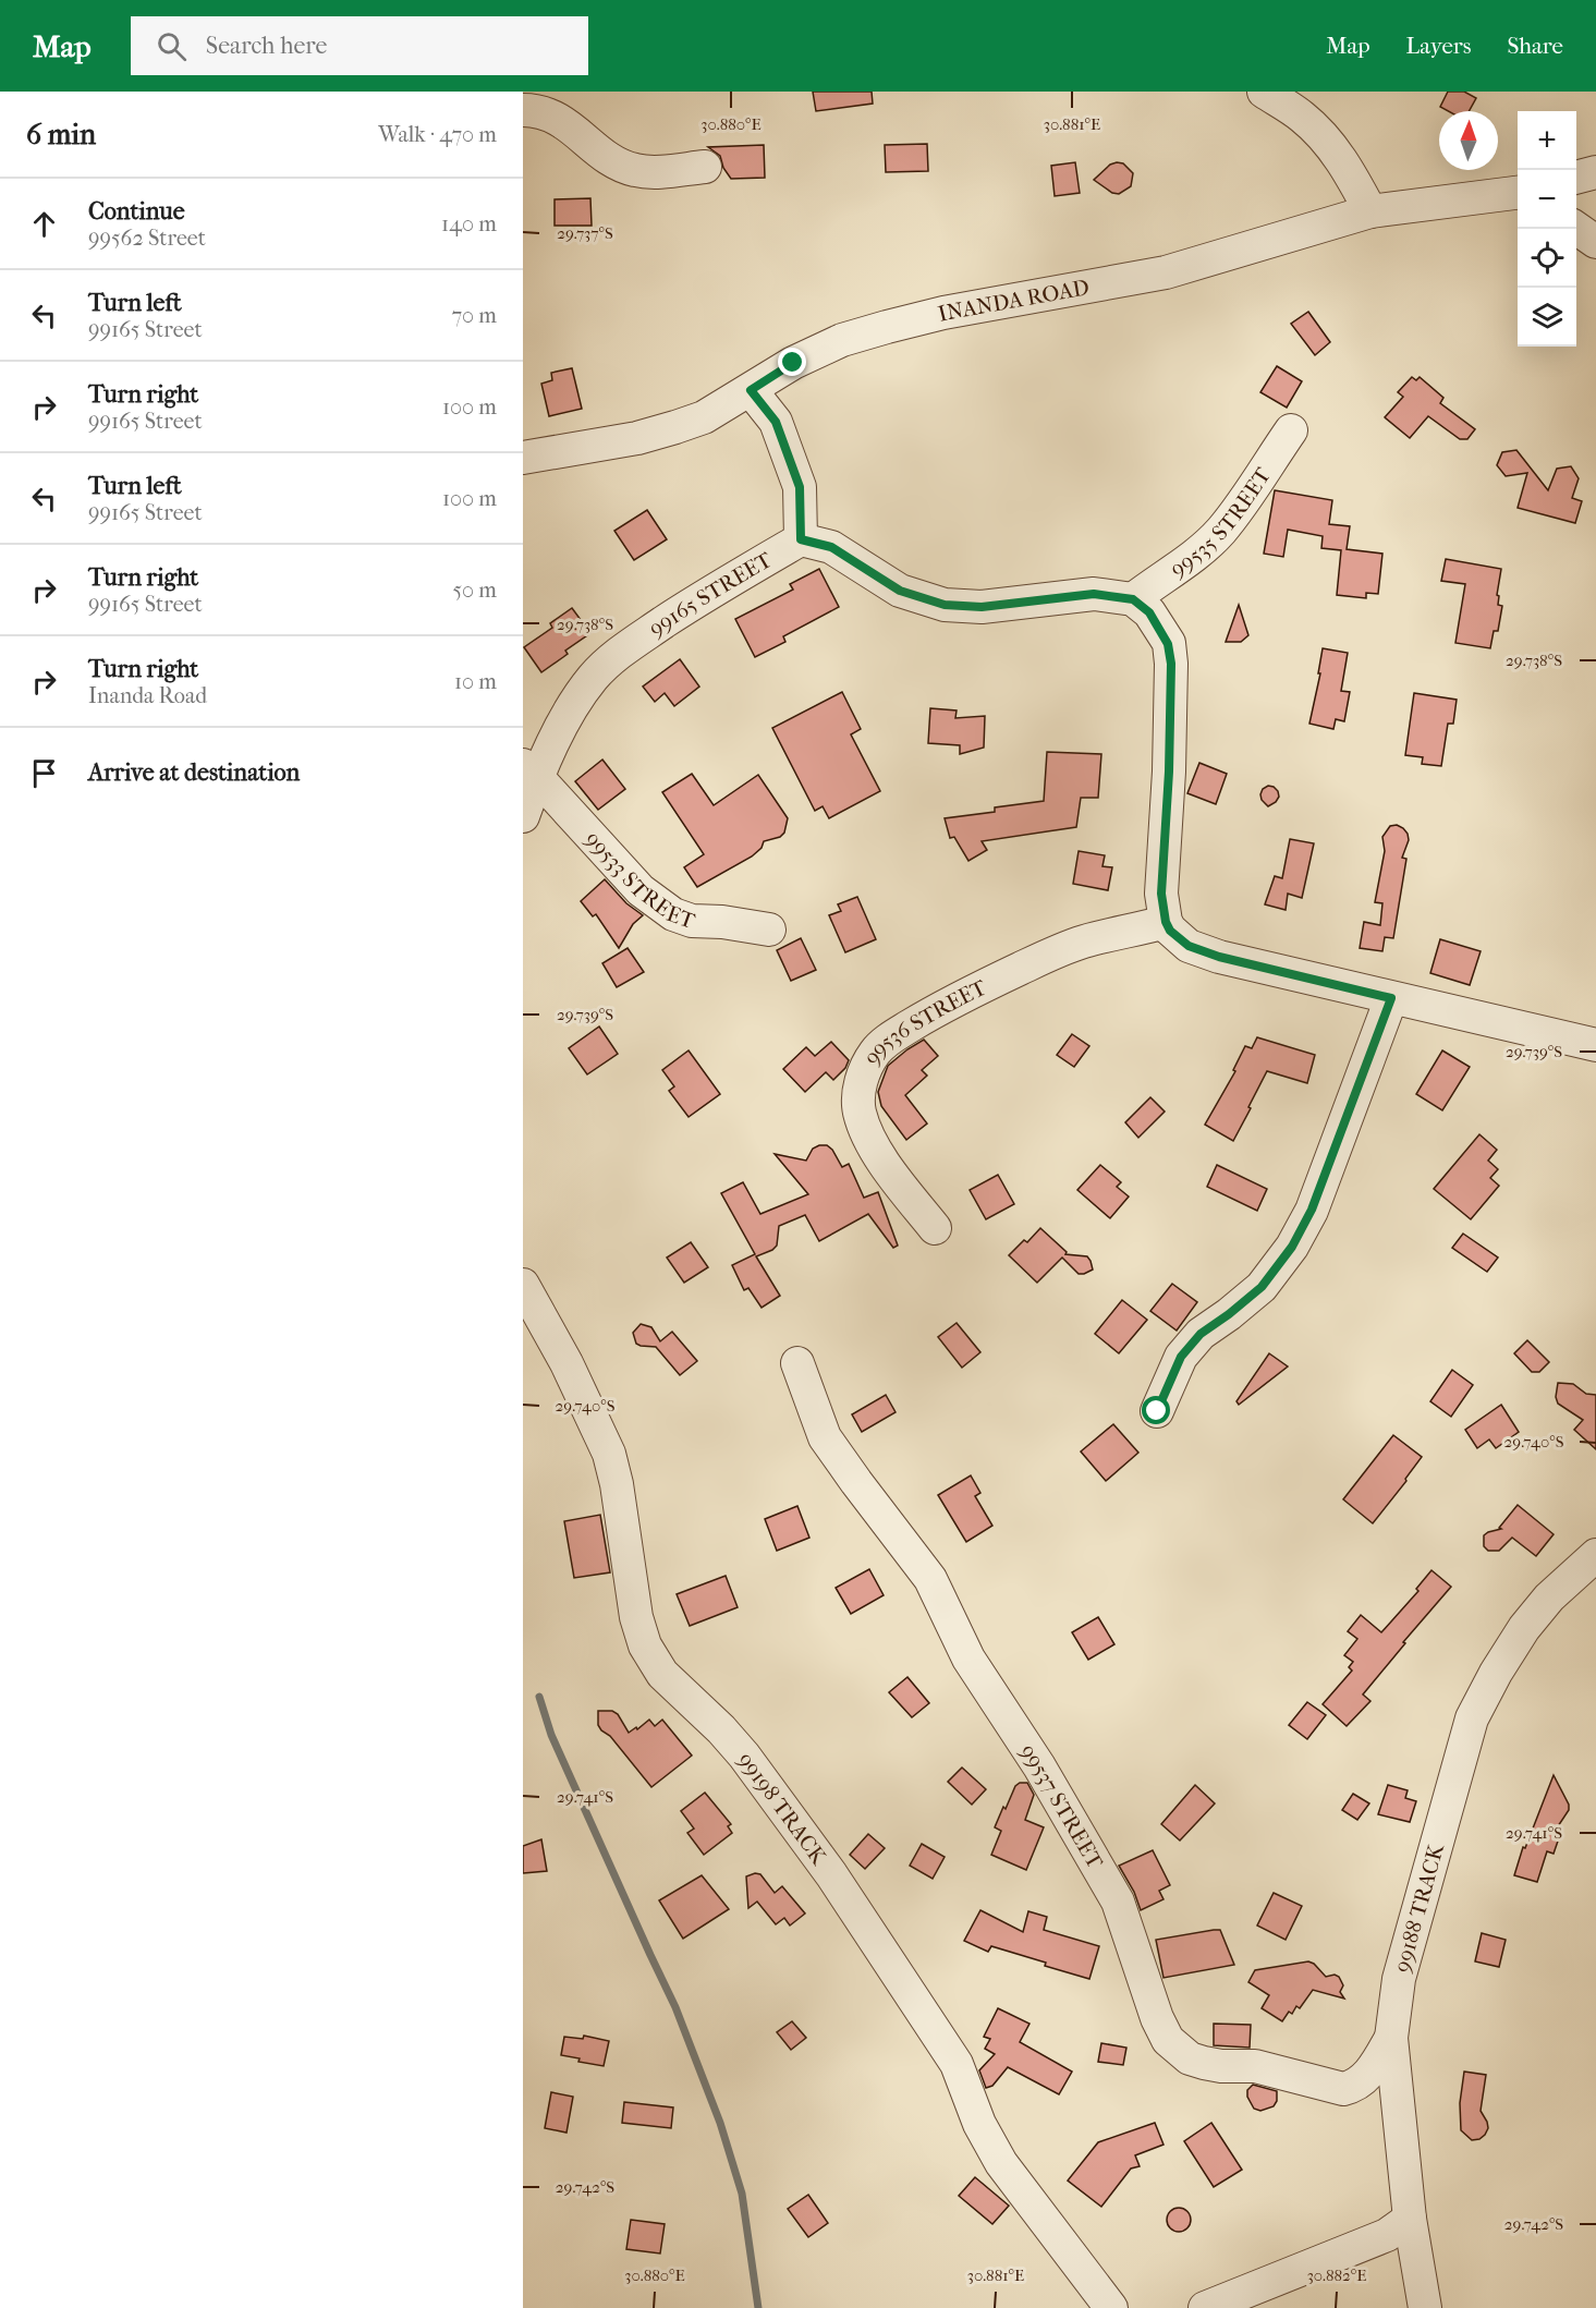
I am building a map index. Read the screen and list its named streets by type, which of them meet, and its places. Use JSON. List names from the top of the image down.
{
  "streets": {
    "street": [
      "INANDA ROAD",
      "99535 STREET",
      "99165 STREET",
      "99533 STREET",
      "99536 STREET",
      "99537 STREET",
      "99198 TRACK",
      "99188 TRACK"
    ]
  },
  "crossings": [
    ["99165 STREET", "99533 STREET"],
    ["99537 STREET", "99188 TRACK"]
  ],
  "north": "top",
  "page": {
    "header": "Map",
    "search": "Search here",
    "nav": ["Map", "Layers", "Share"],
    "heading": ["6 min", "Walk · 470 m"],
    "map_buttons": ["+", "−"],
    "list": [
      ["Continue", "99562 Street", "140 m"],
      ["Turn left", "99165 Street", "70 m"],
      ["Turn right", "99165 Street", "100 m"],
      ["Turn left", "99165 Street", "100 m"],
      ["Turn right", "99165 Street", "50 m"],
      ["Turn right", "Inanda Road", "10 m"],
      "Arrive at destination"
    ]
  },
  "coordinates": [
    "30.880°E",
    "30.881°E",
    "29.737°S",
    "29.738°S",
    "29.739°S",
    "29.740°S",
    "29.741°S",
    "29.742°S",
    "30.882°E"
  ]
}
